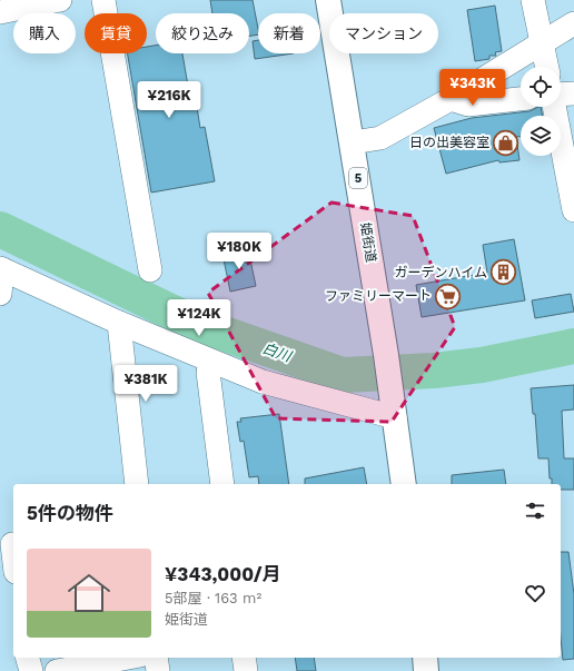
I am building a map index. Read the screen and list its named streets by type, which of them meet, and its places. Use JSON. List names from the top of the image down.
{
  "streets": {
    "main road": ["5", "姫街道"]
  },
  "water": ["白川"],
  "places": {
    "shop": ["日の出美容室"],
    "building": ["ガーデンハイム"],
    "supermarket": ["ファミリーマート"]
  },
  "page": {
    "chip": [
      "購入",
      "賃貸",
      "絞り込み",
      "新着",
      "マンション"
    ],
    "price": [
      "¥343K",
      "¥216K",
      "¥180K",
      "¥124K",
      "¥381K"
    ],
    "heading": "5件の物件",
    "list": [
      {
        "name": "¥343,000/月",
        "note": "5部屋 · 163 m² · 姫街道"
      }
    ]
  }
}
